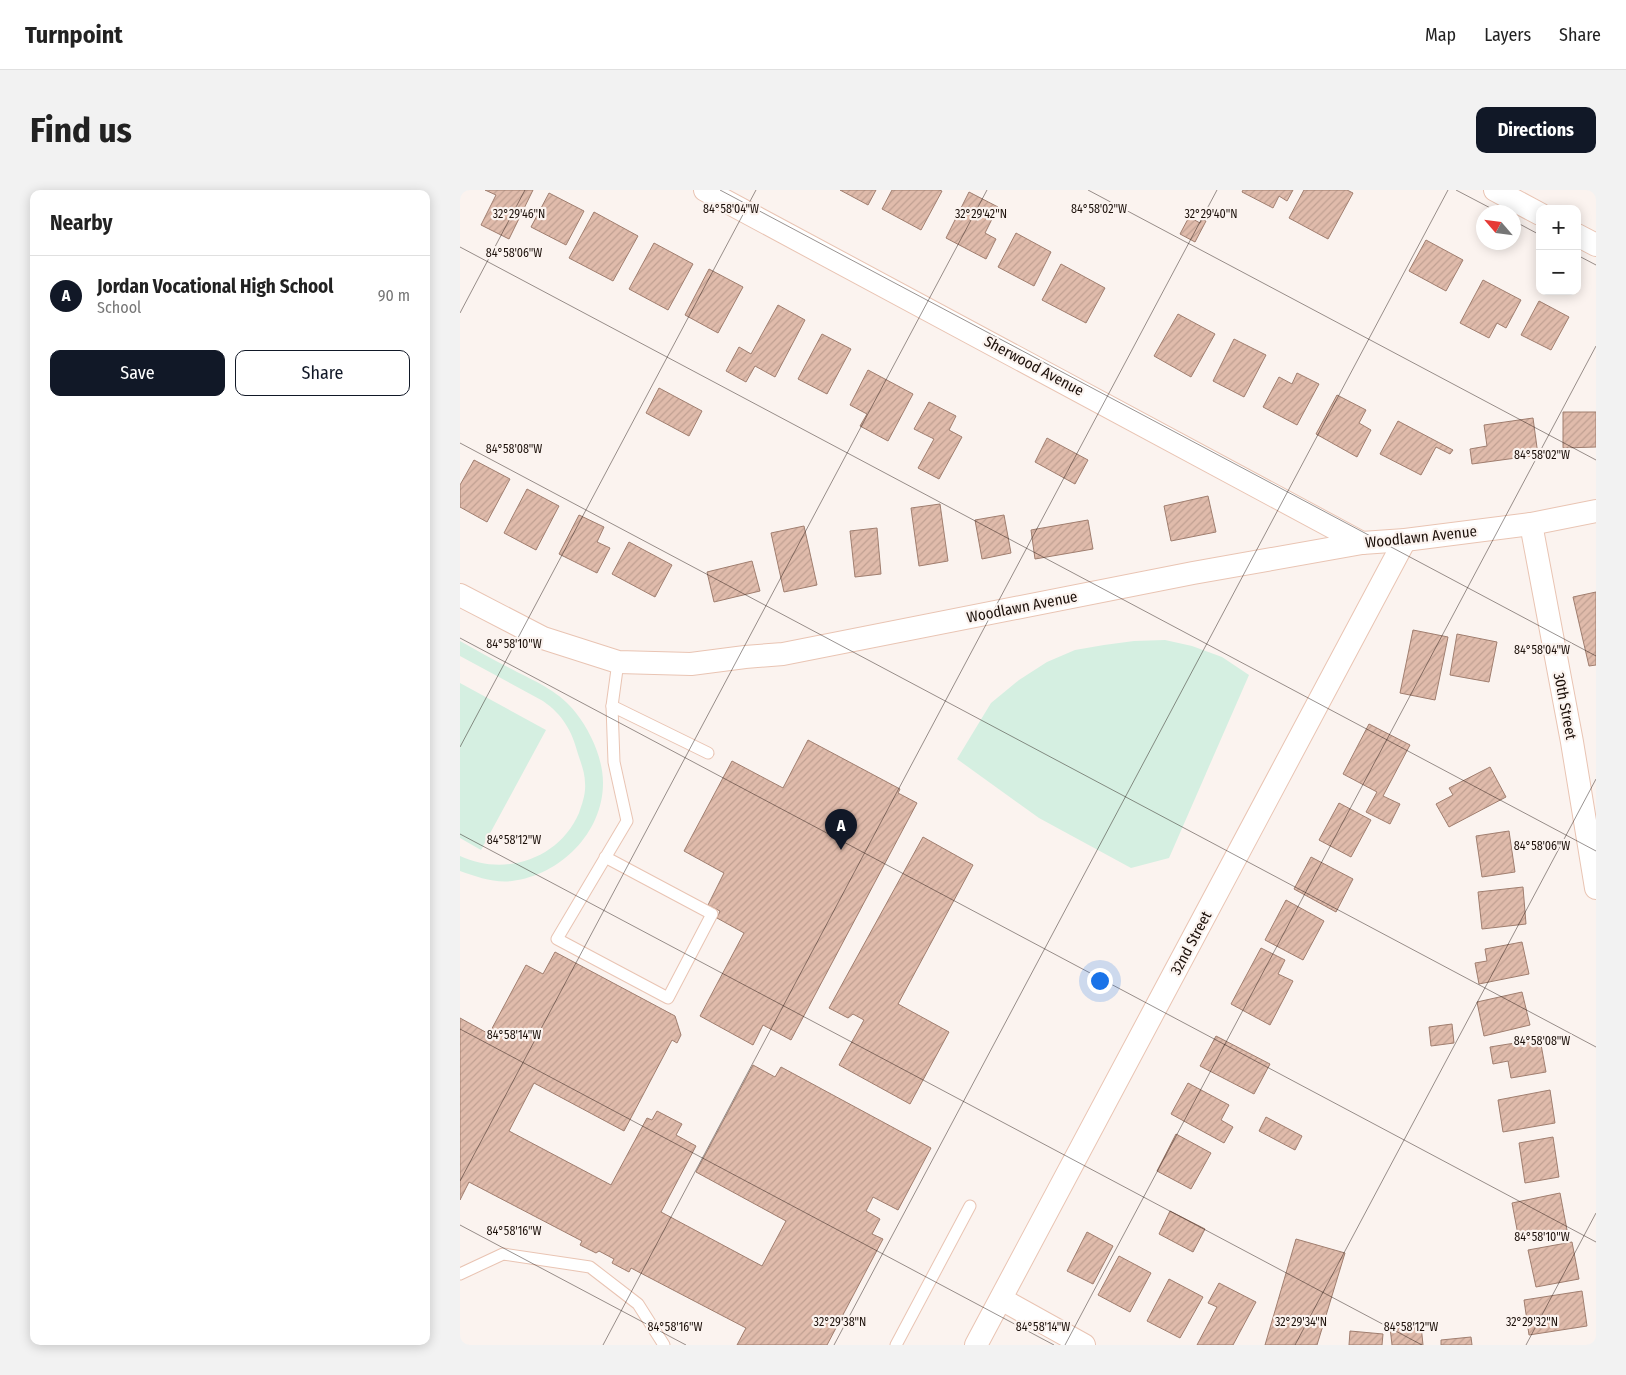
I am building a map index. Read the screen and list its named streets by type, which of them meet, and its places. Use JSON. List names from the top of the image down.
{
  "streets": {
    "street": [
      "Sherwood Avenue",
      "Woodlawn Avenue",
      "30th Street",
      "32nd Street"
    ]
  },
  "crossings": [
    ["Sherwood Avenue", "Woodlawn Avenue"],
    ["Woodlawn Avenue", "30th Street"],
    ["Woodlawn Avenue", "32nd Street"]
  ],
  "north": "top left",
  "page": {
    "header": "Turnpoint",
    "nav": ["Map", "Layers", "Share"],
    "buttons": [
      "Directions",
      ["Save", "Share"]
    ],
    "title": "Find us",
    "heading": "Nearby",
    "map_buttons": ["+", "−"],
    "list": [
      {
        "mark": "A",
        "name": "Jordan Vocational High School",
        "note": "School",
        "value": "90 m"
      }
    ],
    "pins": "A"
  },
  "coordinates": [
    "84°58'04\"W",
    "84°58'02\"W",
    "32°29'46\"N",
    "32°29'42\"N",
    "32°29'40\"N",
    "84°58'06\"W",
    "84°58'08\"W",
    "84°58'10\"W",
    "84°58'12\"W",
    "84°58'14\"W",
    "84°58'16\"W",
    "32°29'38\"N",
    "32°29'34\"N",
    "32°29'32\"N"
  ]
}
